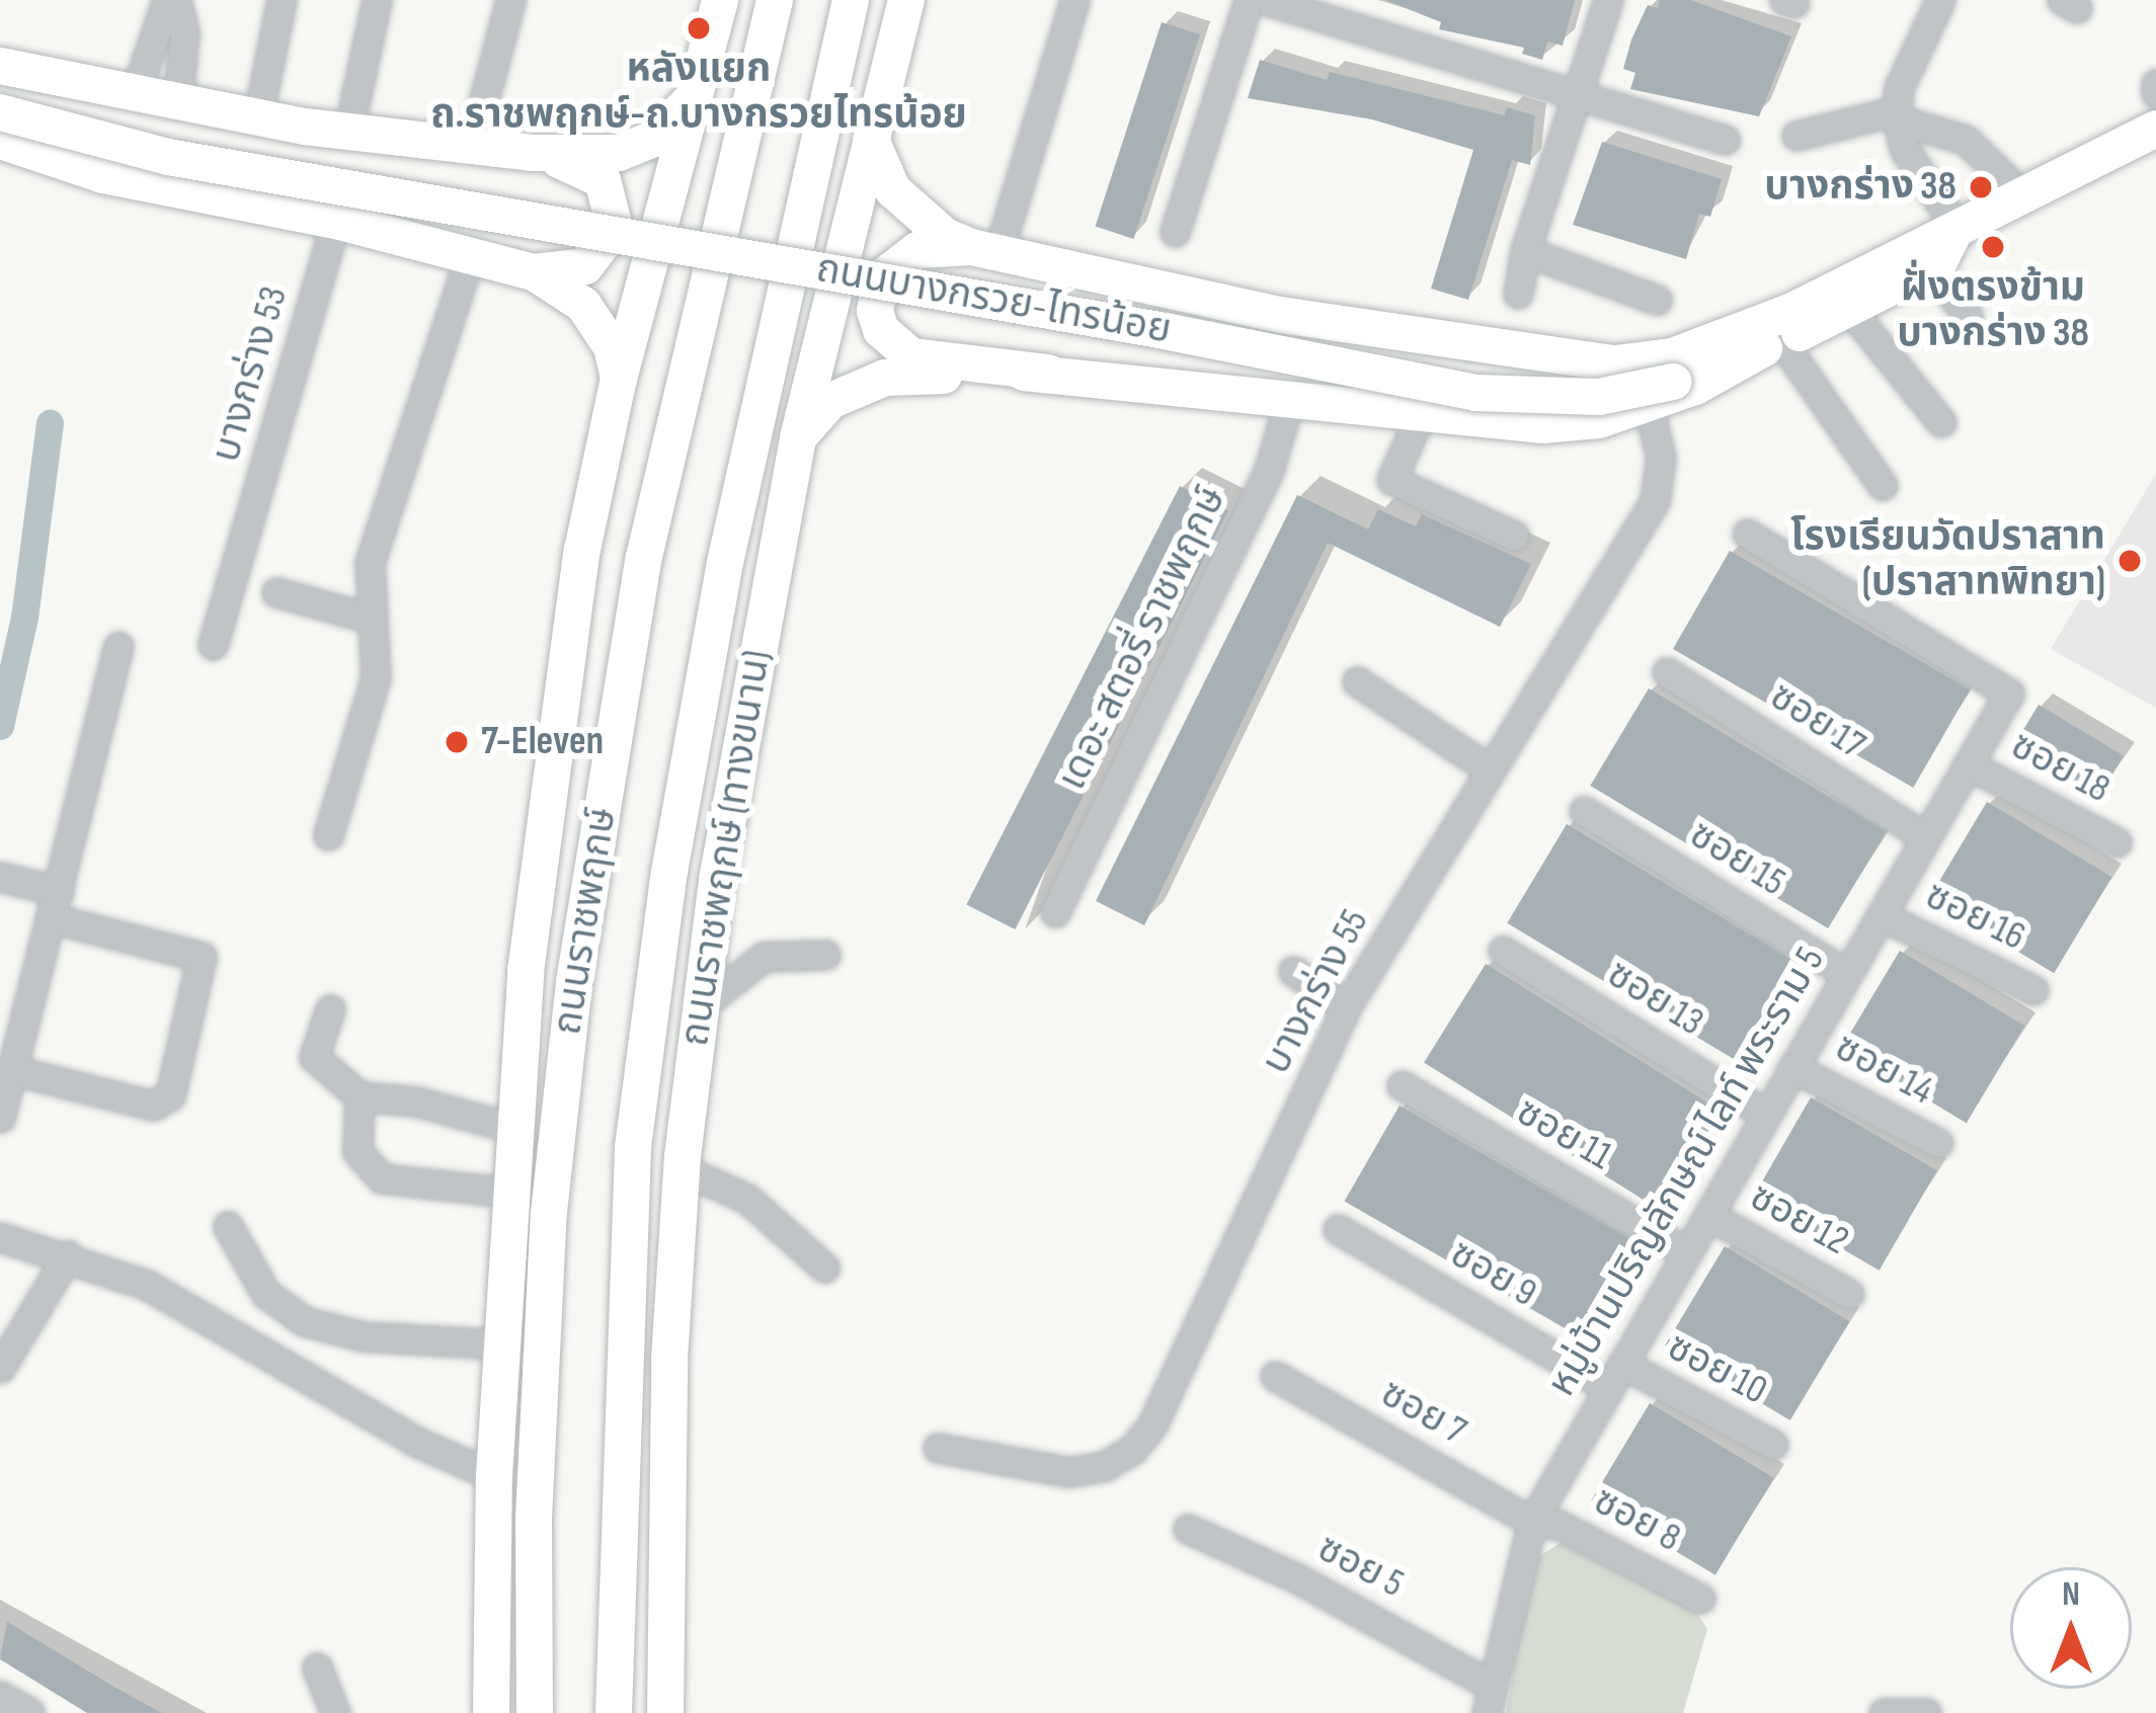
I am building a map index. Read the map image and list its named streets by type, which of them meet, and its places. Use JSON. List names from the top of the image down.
{
  "streets": {
    "main road": ["ถนนบางกรวย-ไทรน้อย", "ถนนราชพฤกษ์ (ทางขนาน)", "ถนนราชพฤกษ์"],
    "street": [
      "บางกร่าง 53",
      "เดอะ สตอรี่ ราชพฤกษ์",
      "ซอย 17",
      "ซอย 18",
      "ซอย 15",
      "ซอย 16",
      "บางกร่าง 55",
      "ซอย 13",
      "ซอย 14",
      "ซอย 11",
      "หมู่บ้านปริญลักษณ์ ไลท์ พระราม 5",
      "ซอย 12",
      "ซอย 9",
      "ซอย 10",
      "ซอย 7",
      "ซอย 8",
      "ซอย 5"
    ]
  },
  "crossings": [
    ["ถนนบางกรวย-ไทรน้อย", "บางกร่าง 55"],
    ["ซอย 17", "หมู่บ้านปริญลักษณ์ ไลท์ พระราม 5"],
    ["ซอย 18", "หมู่บ้านปริญลักษณ์ ไลท์ พระราม 5"],
    ["ซอย 15", "หมู่บ้านปริญลักษณ์ ไลท์ พระราม 5"],
    ["ซอย 16", "หมู่บ้านปริญลักษณ์ ไลท์ พระราม 5"],
    ["ซอย 13", "หมู่บ้านปริญลักษณ์ ไลท์ พระราม 5"],
    ["ซอย 14", "หมู่บ้านปริญลักษณ์ ไลท์ พระราม 5"],
    ["ซอย 11", "หมู่บ้านปริญลักษณ์ ไลท์ พระราม 5"],
    ["หมู่บ้านปริญลักษณ์ ไลท์ พระราม 5", "ซอย 12"],
    ["หมู่บ้านปริญลักษณ์ ไลท์ พระราม 5", "ซอย 9"],
    ["หมู่บ้านปริญลักษณ์ ไลท์ พระราม 5", "ซอย 10"],
    ["หมู่บ้านปริญลักษณ์ ไลท์ พระราม 5", "ซอย 7"],
    ["หมู่บ้านปริญลักษณ์ ไลท์ พระราม 5", "ซอย 8"],
    ["หมู่บ้านปริญลักษณ์ ไลท์ พระราม 5", "ซอย 5"],
    ["ซอย 9", "ซอย 10"],
    ["ซอย 7", "ซอย 8"]
  ],
  "places": [
    "หลังแยก ถ.ราชพฤกษ์-ถ.บางกรวยไทรน้อย",
    "บางกร่าง 38",
    "ฝั่งตรงข้าม บางกร่าง 38",
    "โรงเรียนวัดปราสาท (ปราสาทพิทยา)",
    "7-Eleven"
  ],
  "north": "top"
}
